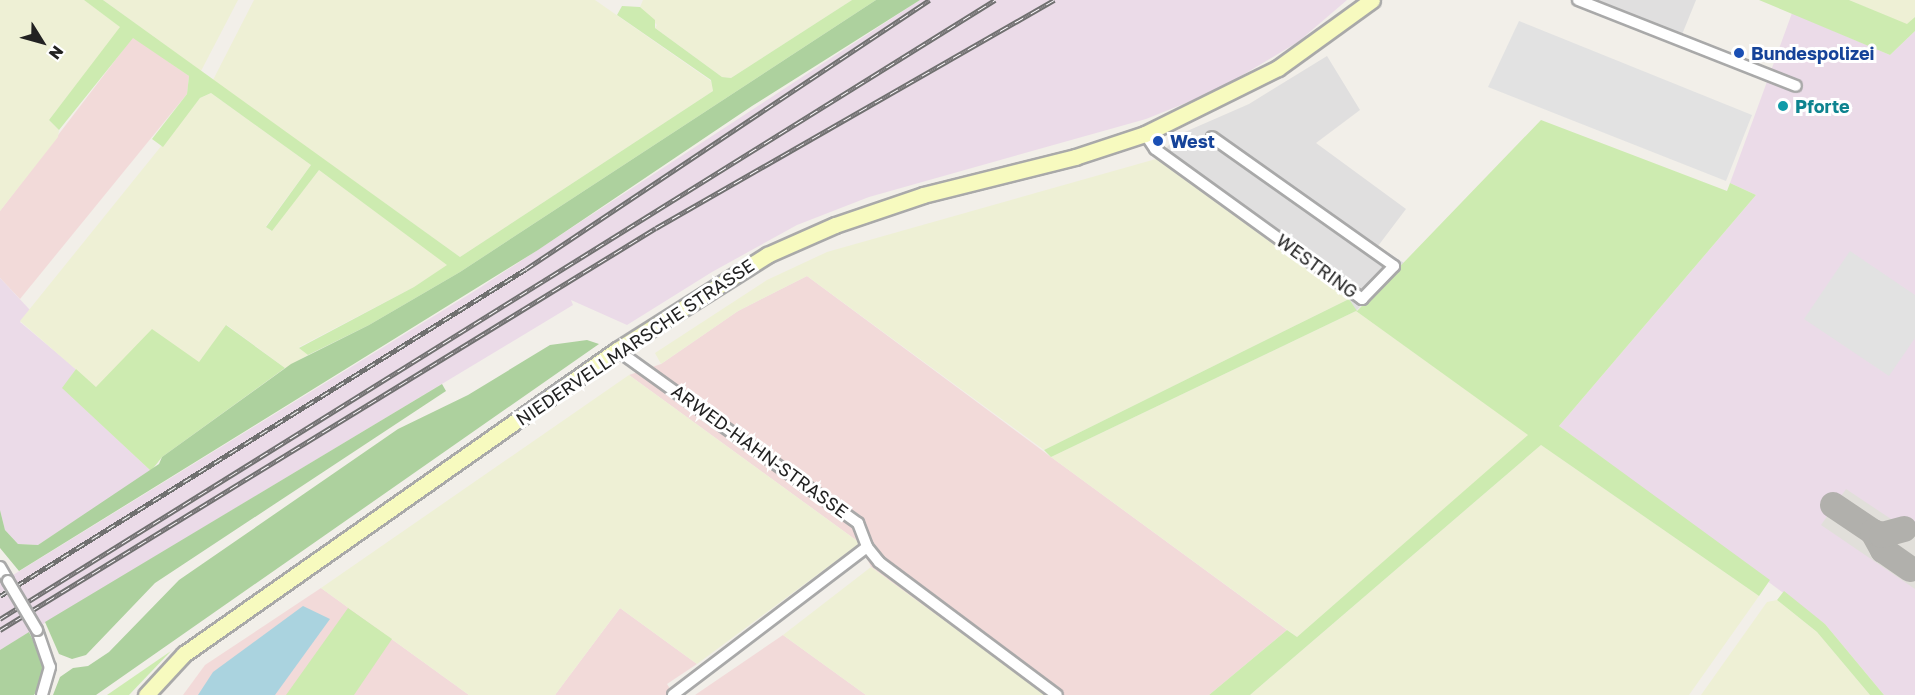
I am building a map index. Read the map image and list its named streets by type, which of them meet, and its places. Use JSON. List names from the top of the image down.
{
  "streets": {
    "main road": ["NIEDERVELLMARSCHE STRASSE"],
    "street": ["WESTRING", "ARWED-HAHN-STRASSE"]
  },
  "crossings": [
    ["WESTRING", "NIEDERVELLMARSCHE STRASSE"],
    ["NIEDERVELLMARSCHE STRASSE", "ARWED-HAHN-STRASSE"]
  ],
  "places": ["Bundespolizei", "Pforte", "West"],
  "north": "bottom right"
}
